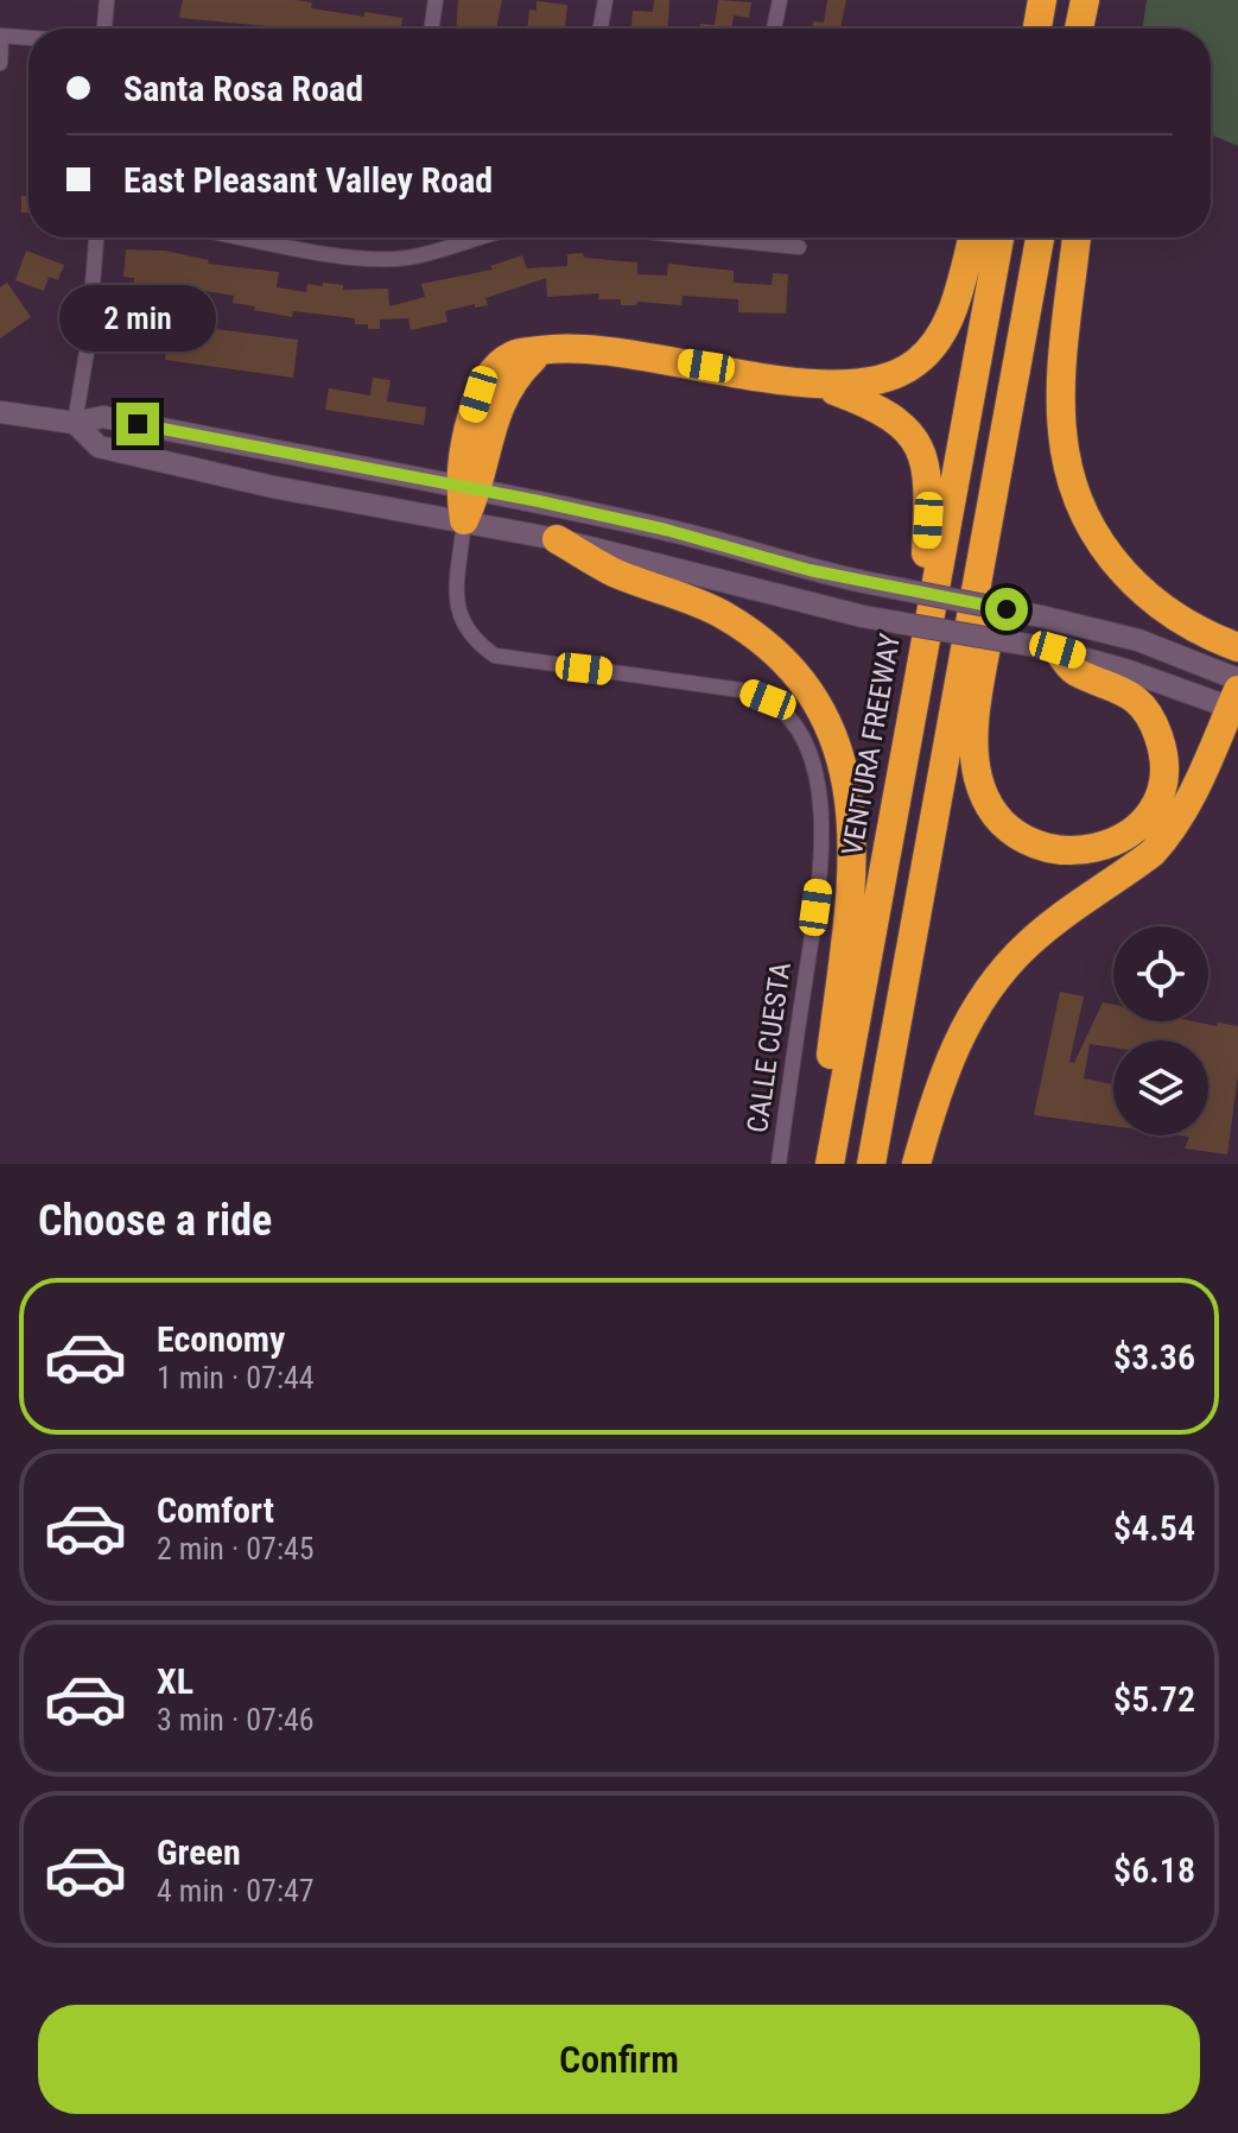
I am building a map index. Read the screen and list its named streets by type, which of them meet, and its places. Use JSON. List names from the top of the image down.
{
  "streets": {
    "highway": ["VENTURA FREEWAY"],
    "street": ["CALLE CUESTA"]
  },
  "page": {
    "banner": ["Santa Rosa Road", "East Pleasant Valley Road"],
    "bubble": "2 min",
    "heading": "Choose a ride",
    "list": [
      {
        "name": "Economy",
        "note": "1 min · 07:44",
        "value": "$3.36"
      },
      {
        "name": "Comfort",
        "note": "2 min · 07:45",
        "value": "$4.54"
      },
      {
        "name": "XL",
        "note": "3 min · 07:46",
        "value": "$5.72"
      },
      {
        "name": "Green",
        "note": "4 min · 07:47",
        "value": "$6.18"
      }
    ],
    "buttons": "Confirm"
  }
}
